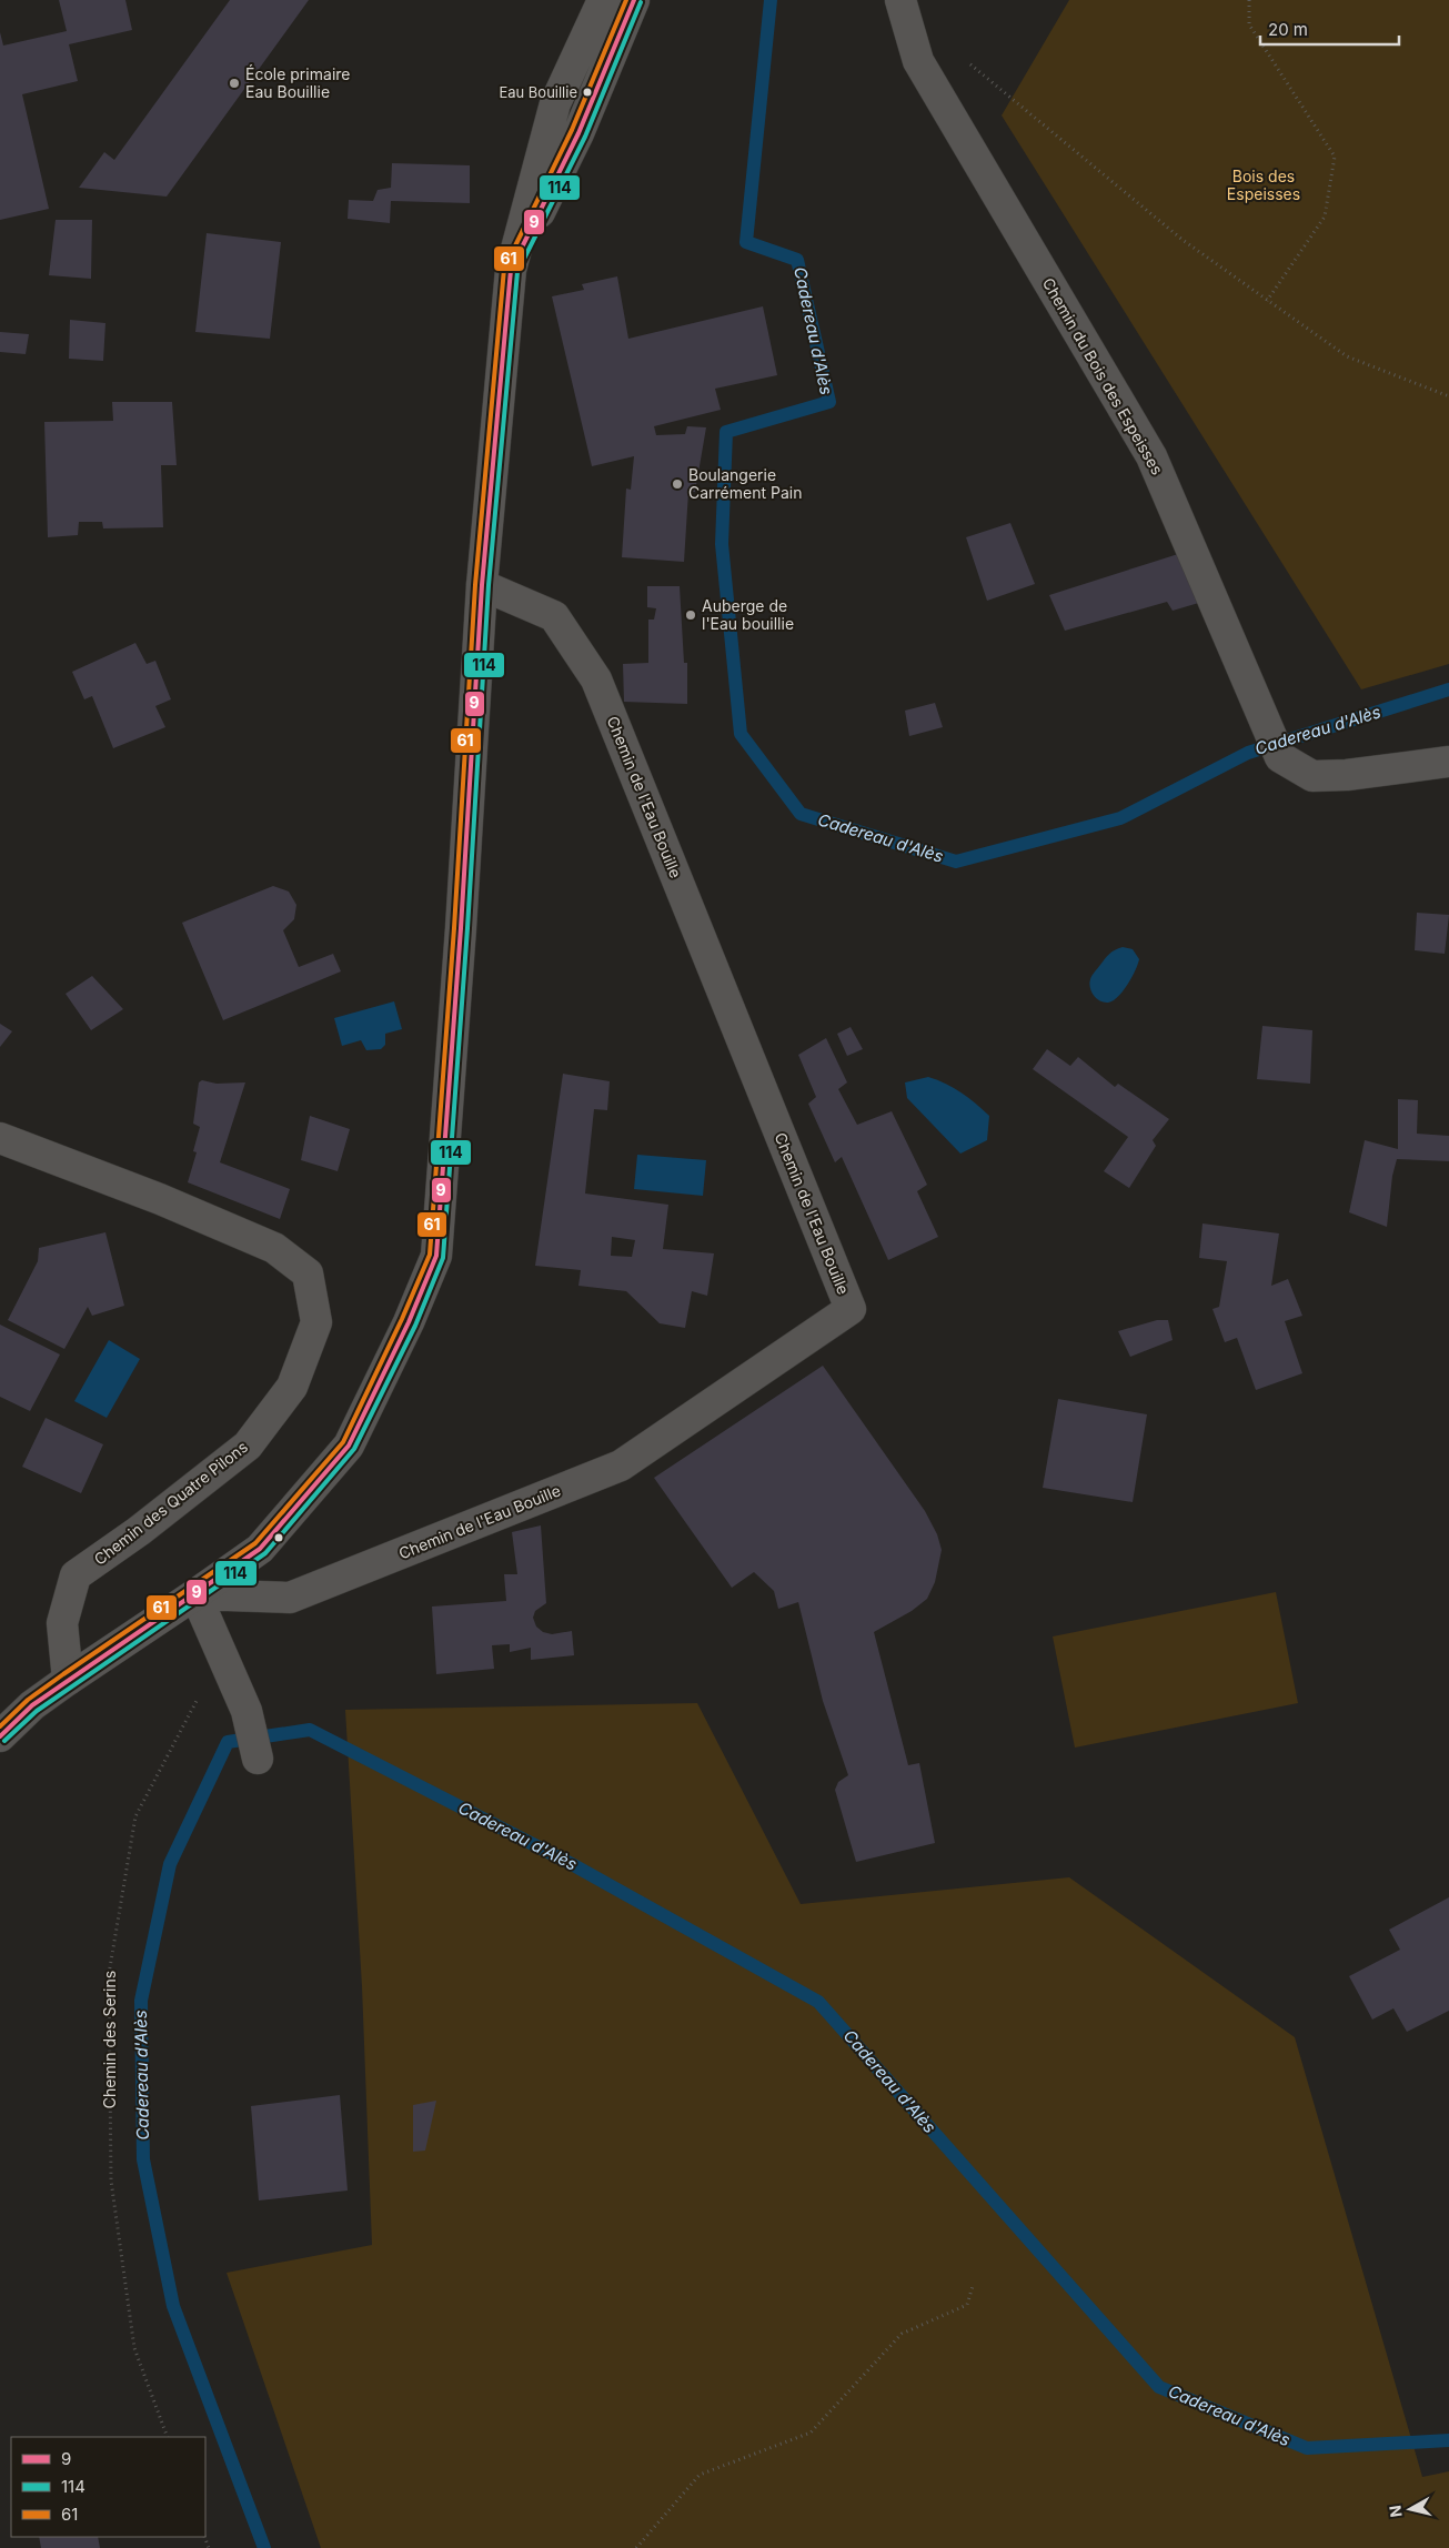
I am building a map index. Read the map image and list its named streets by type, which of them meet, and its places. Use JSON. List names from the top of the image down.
{
  "streets": {
    "street": ["Chemin du Bois des Espeisses", "Chemin de l'Eau Bouille", "Chemin des Quatre Pilons"],
    "path": ["Chemin des Serins"]
  },
  "water": ["Cadereau d'Alès"],
  "parks": ["Bois des Espeisses"],
  "places": [
    "École primaire Eau Bouillie",
    "Eau Bouillie",
    "Boulangerie Carrément Pain",
    "Auberge de l'Eau bouillie"
  ],
  "lines": ["transit line 9", "transit line 61", "transit line 114"],
  "legend": ["9", "114", "61"],
  "scale_bar": "20 m",
  "north": "left"
}
